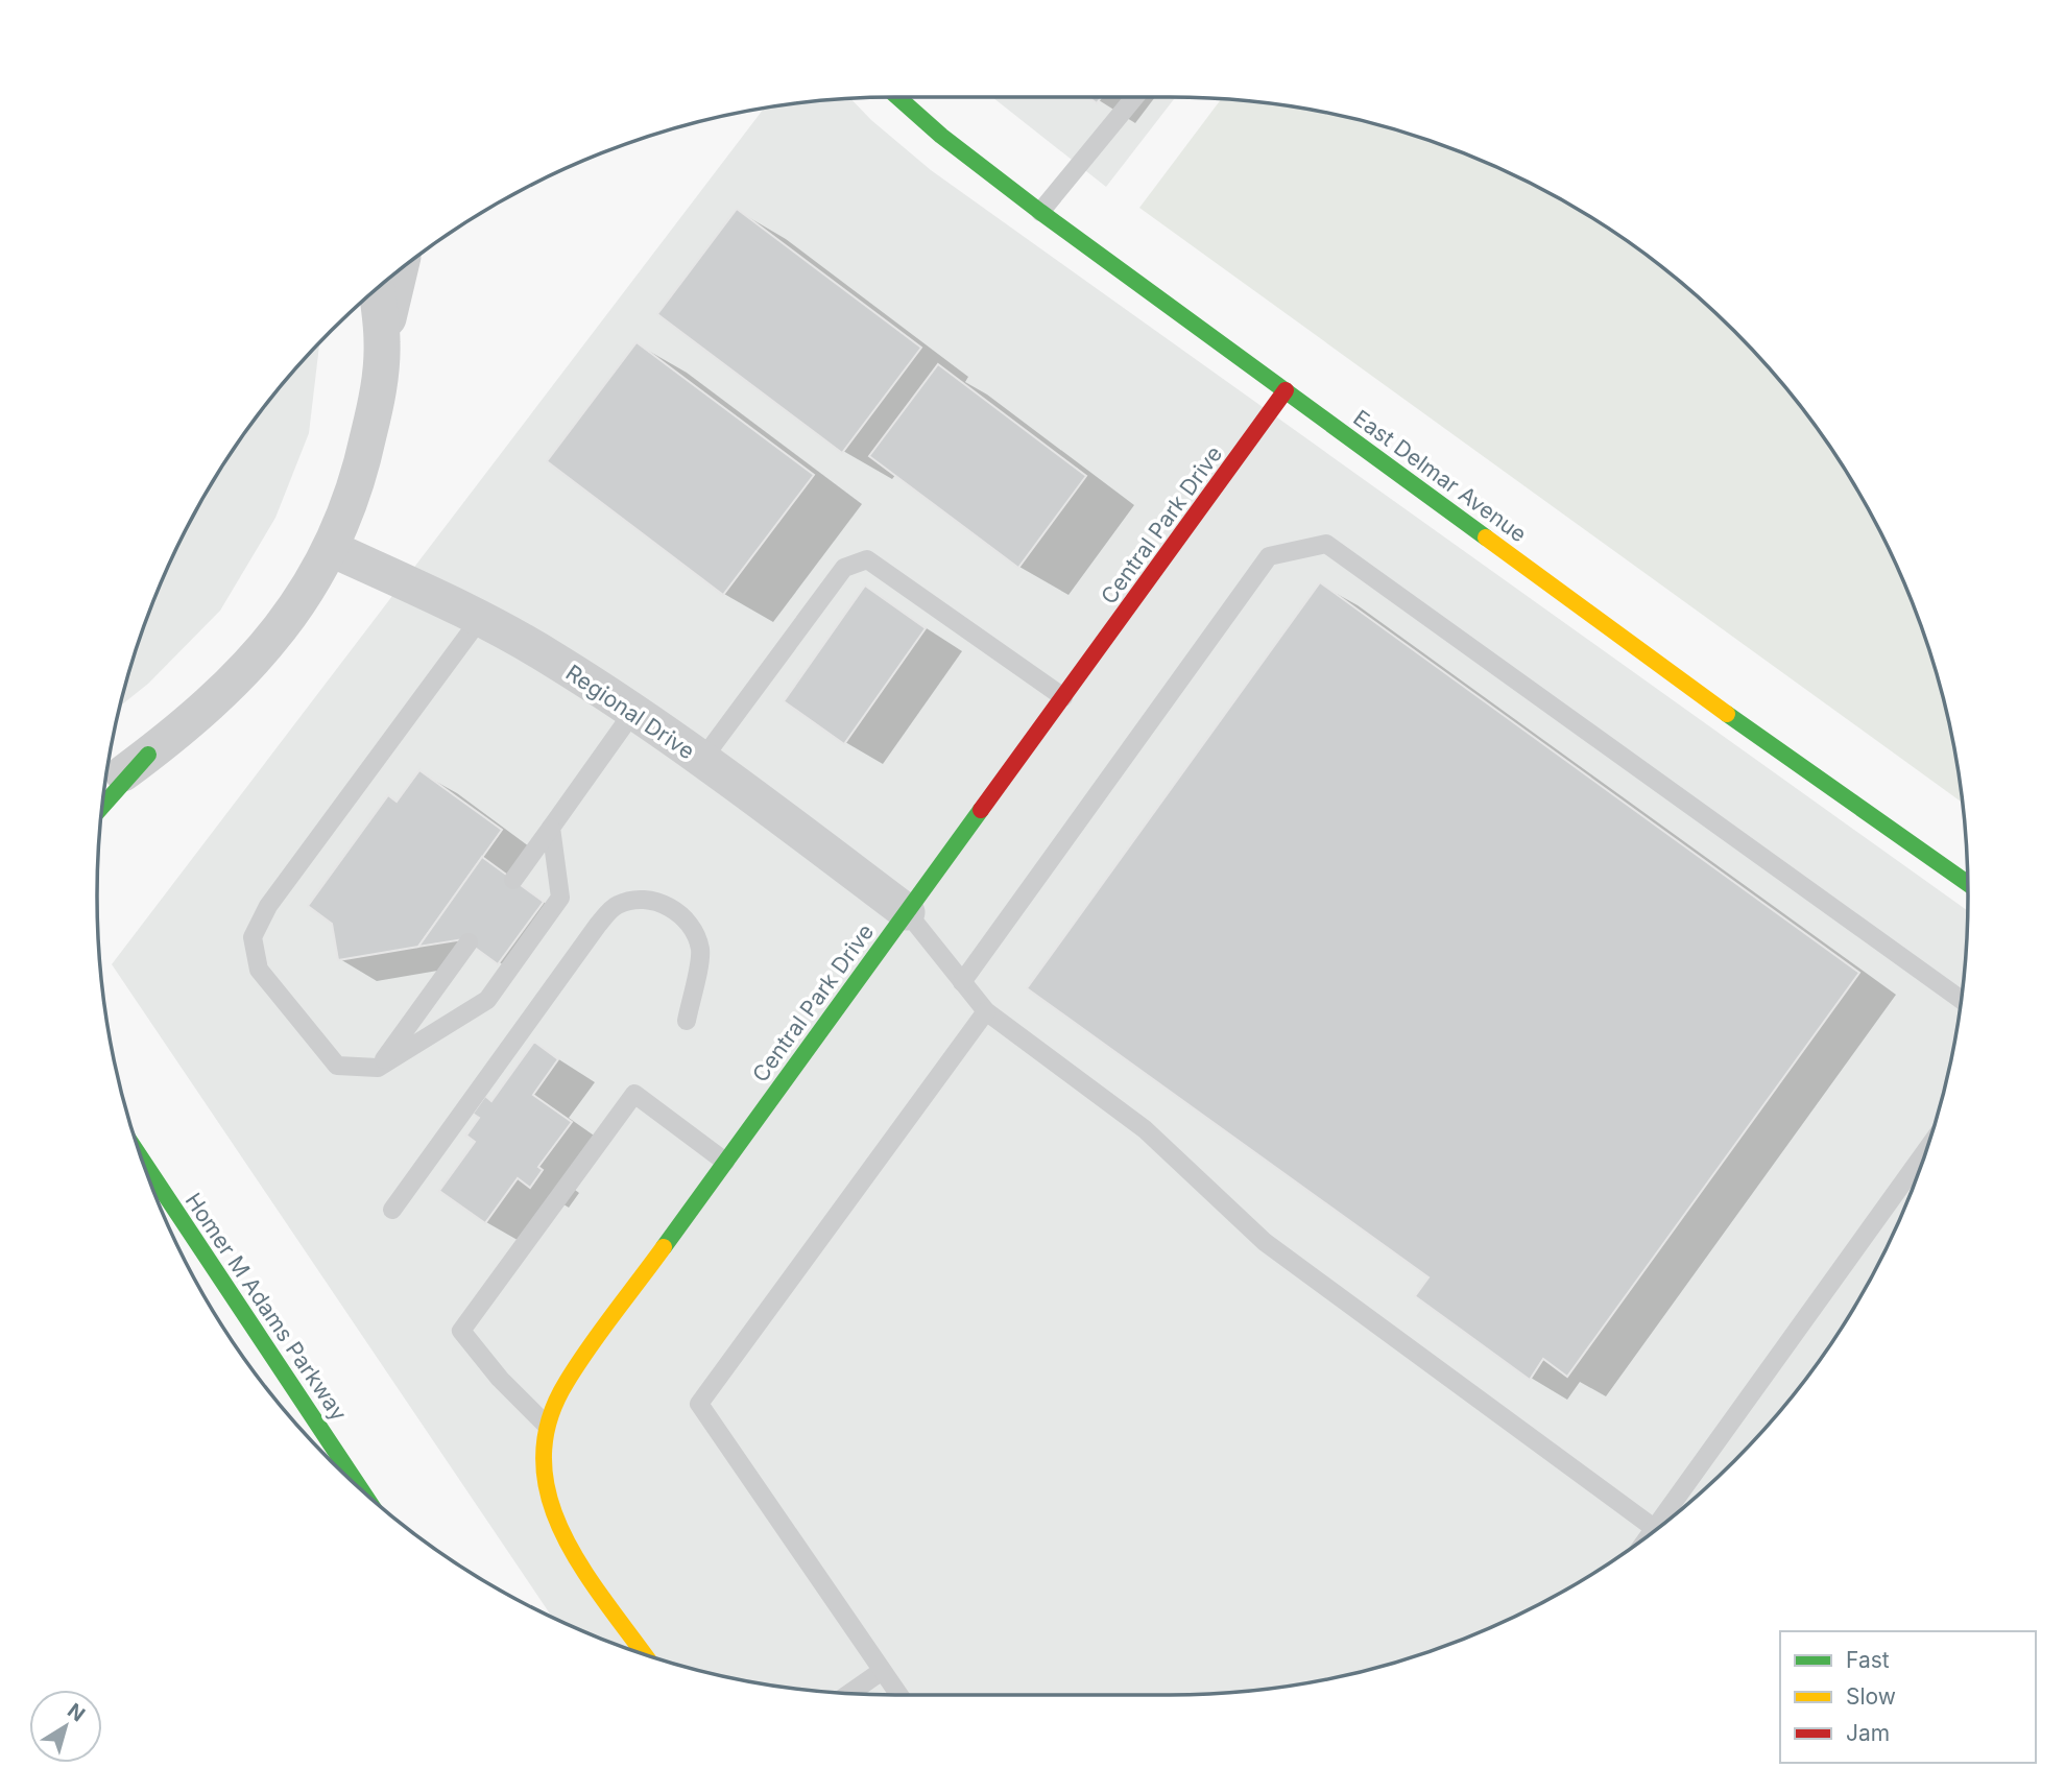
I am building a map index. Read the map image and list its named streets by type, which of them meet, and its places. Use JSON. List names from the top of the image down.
{
  "streets": {
    "street": [
      "East Delmar Avenue",
      "Central Park Drive",
      "Regional Drive",
      "Homer M Adams Parkway"
    ]
  },
  "crossings": [
    ["East Delmar Avenue", "Central Park Drive"],
    ["Central Park Drive", "Regional Drive"]
  ],
  "legend": ["Fast", "Slow", "Jam"],
  "north": "top right"
}
